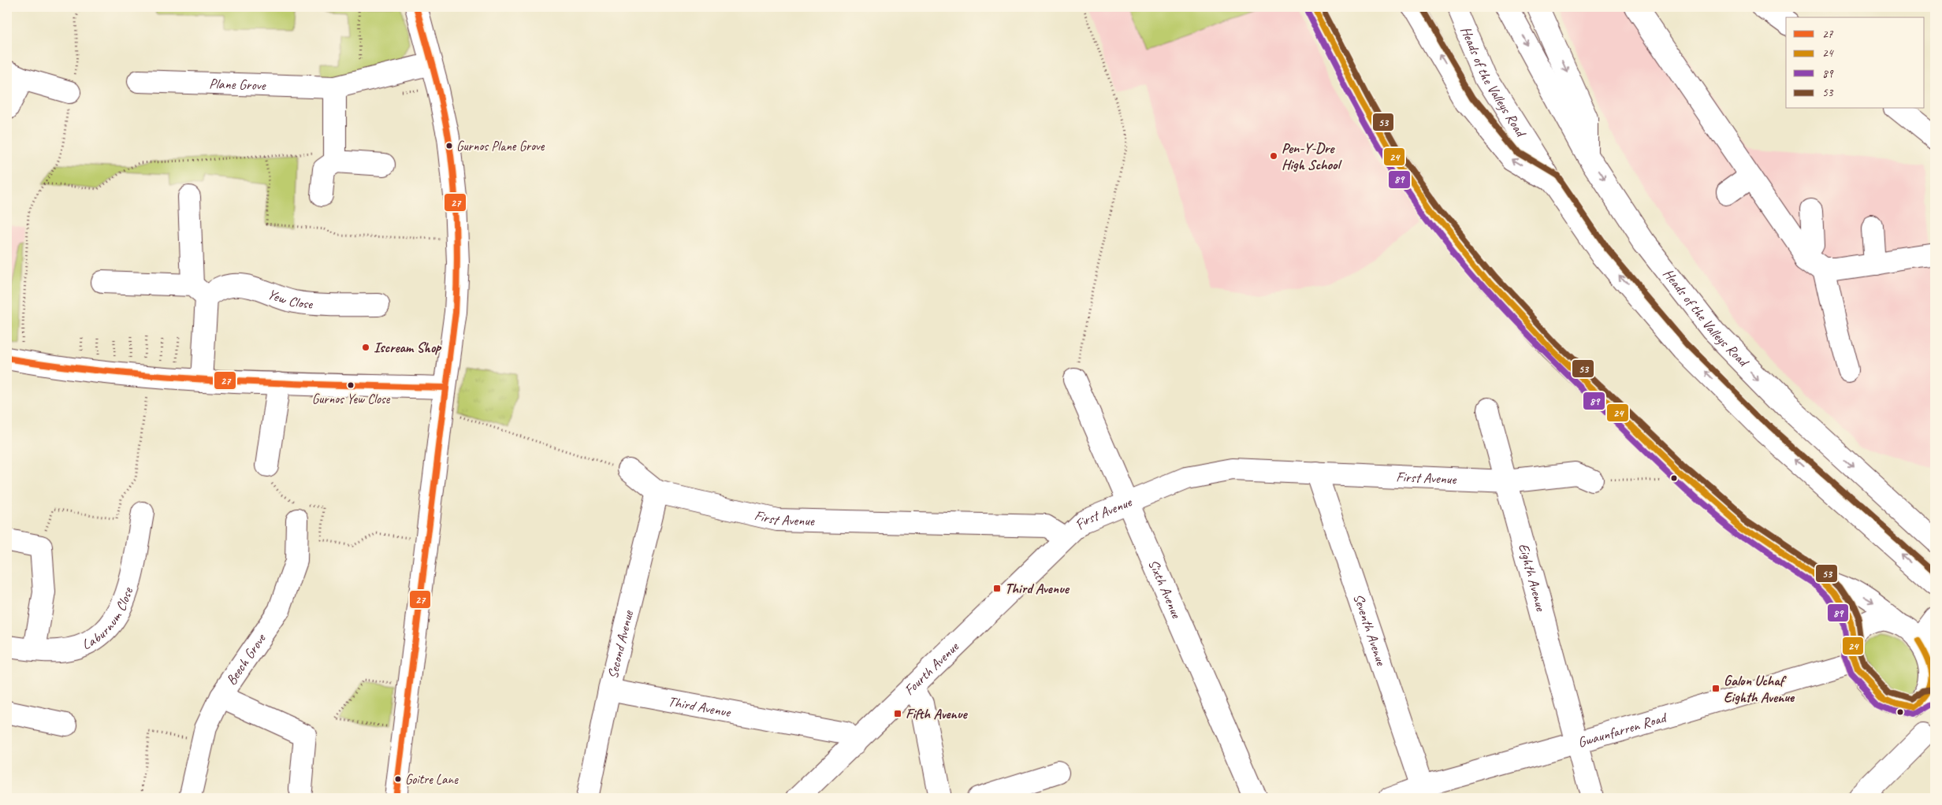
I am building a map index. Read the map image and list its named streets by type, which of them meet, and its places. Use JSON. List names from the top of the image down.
{
  "streets": {
    "main road": [
      "Heads of the Valleys Road",
      "Plane Grove",
      "Yew Close",
      "First Avenue",
      "Eighth Avenue",
      "Sixth Avenue",
      "Laburnum Close",
      "Seventh Avenue",
      "Second Avenue",
      "Beech Grove",
      "Fourth Avenue",
      "Third Avenue",
      "Gwaunfarren Road"
    ]
  },
  "crossings": [
    ["First Avenue", "Eighth Avenue"],
    ["First Avenue", "Sixth Avenue"],
    ["First Avenue", "Seventh Avenue"],
    ["First Avenue", "Second Avenue"],
    ["First Avenue", "Fourth Avenue"],
    ["Eighth Avenue", "Gwaunfarren Road"],
    ["Seventh Avenue", "Gwaunfarren Road"],
    ["Second Avenue", "Third Avenue"],
    ["Fourth Avenue", "Third Avenue"]
  ],
  "places": {
    "other": [
      "Gurnos Plane Grove",
      "Pen-Y-Dre High School",
      "Iscream Shop",
      "Gurnos Yew Close",
      "Goitre Lane"
    ],
    "transit": ["Third Avenue", "Galon Uchaf Eighth Avenue", "Fifth Avenue"]
  },
  "lines": [
    "transit line 27",
    "transit line 24",
    "transit line 53",
    "transit line 89"
  ],
  "legend": [
    "27",
    "24",
    "89",
    "53"
  ]
}
